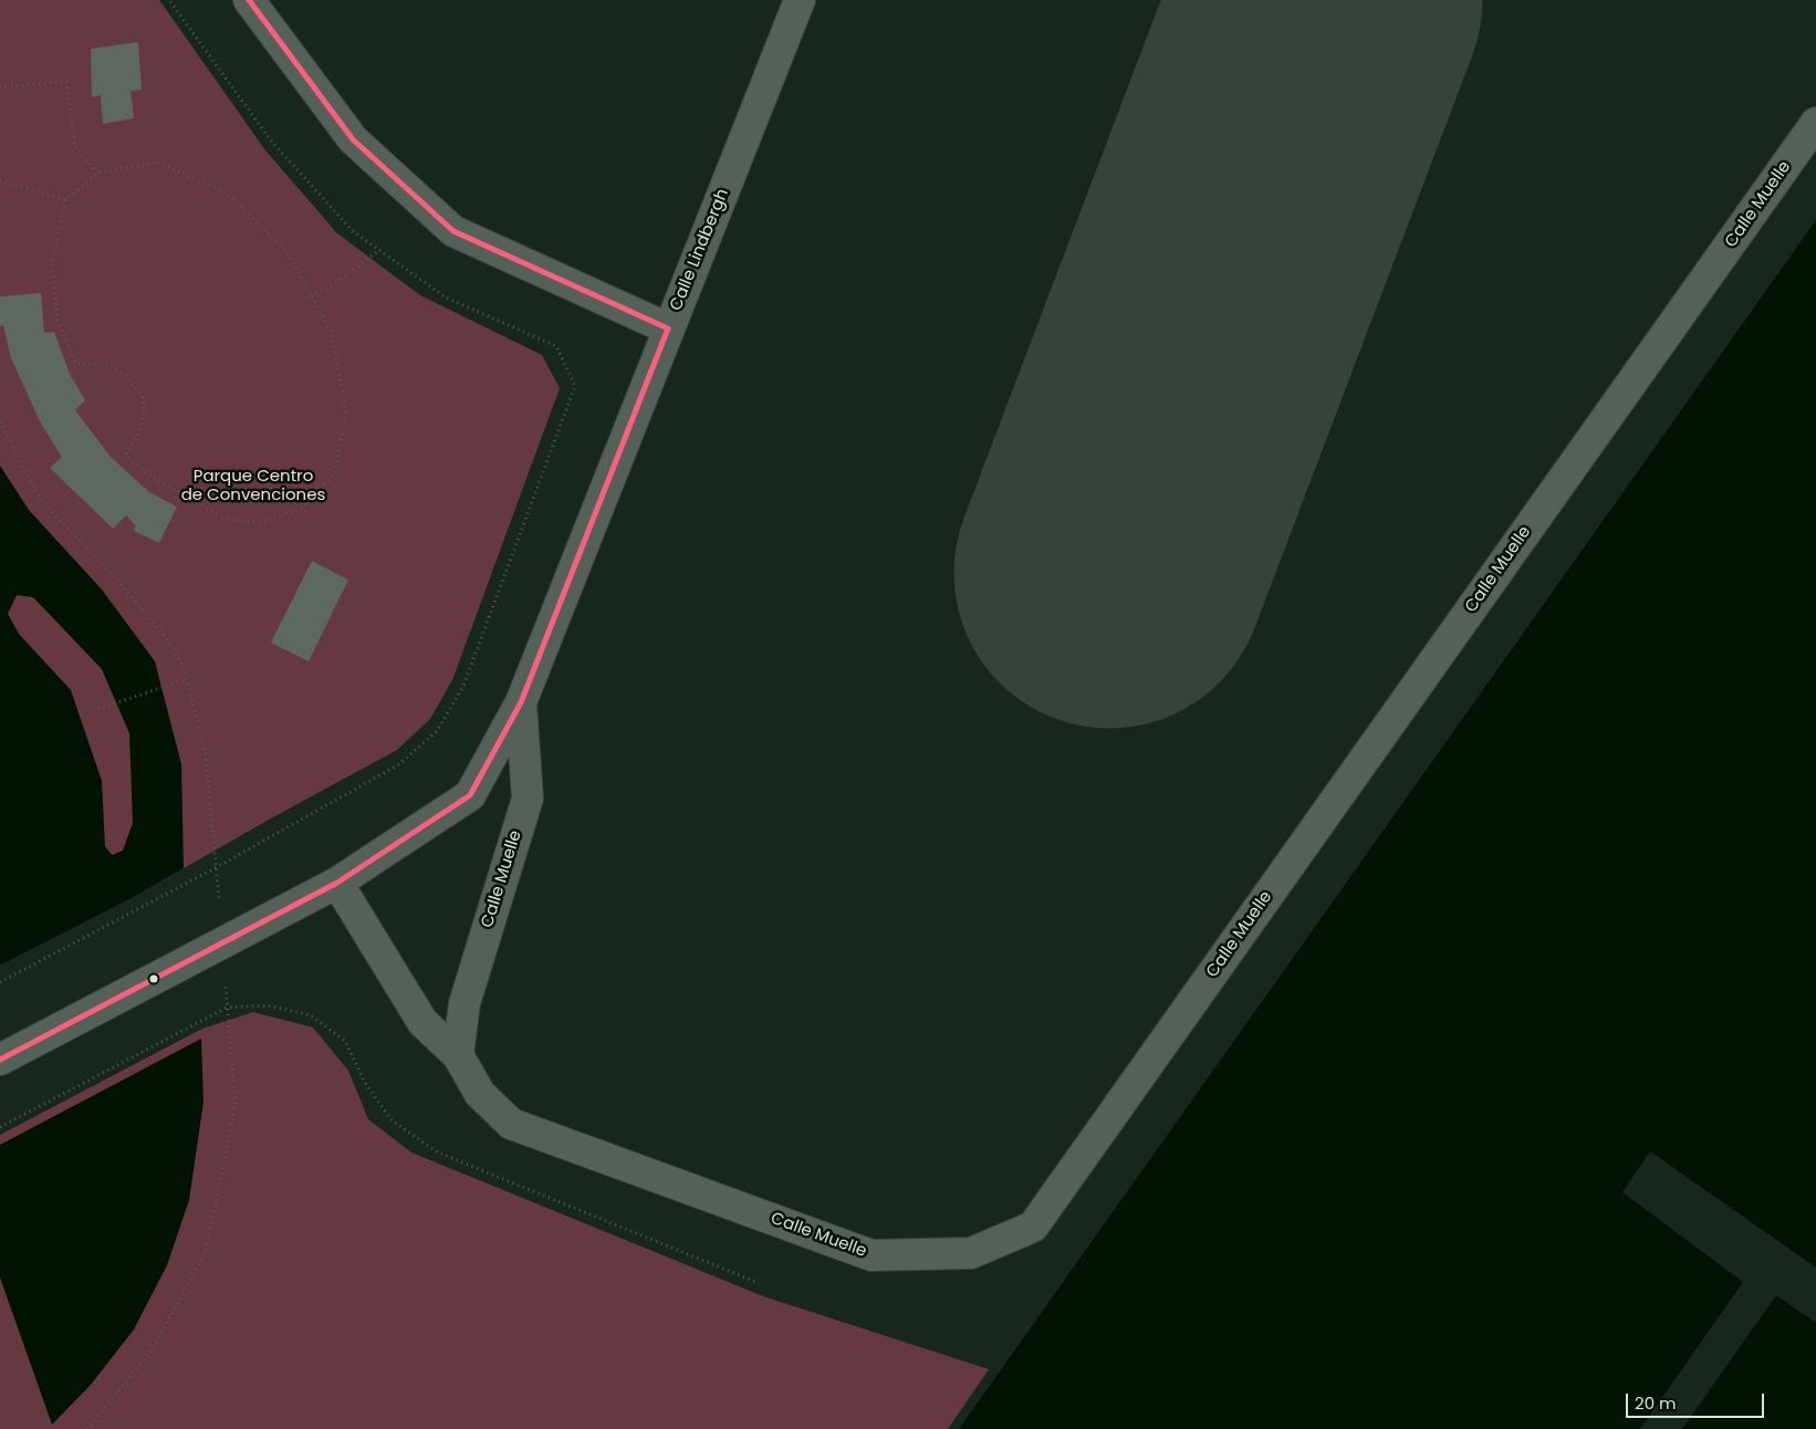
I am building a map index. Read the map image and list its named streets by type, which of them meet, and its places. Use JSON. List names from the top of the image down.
{
  "streets": {
    "street": ["Calle Muelle", "Calle Lindbergh"]
  },
  "crossings": [
    ["Calle Muelle", "Calle Lindbergh"]
  ],
  "parks": ["Parque Centro de Convenciones"],
  "scale_bar": "20 m"
}
